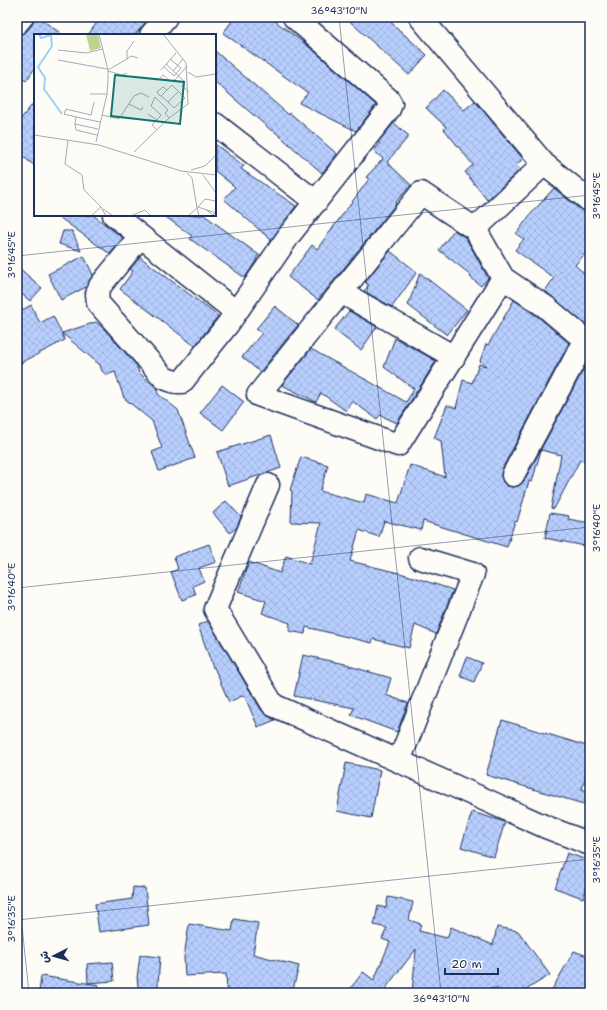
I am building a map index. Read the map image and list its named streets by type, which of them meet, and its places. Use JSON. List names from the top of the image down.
{
  "scale_bar": "20 m",
  "north": "left",
  "coordinates": [
    "36°43'10\"N",
    "3°16'45\"E",
    "3°16'40\"E",
    "3°16'35\"E"
  ]
}
